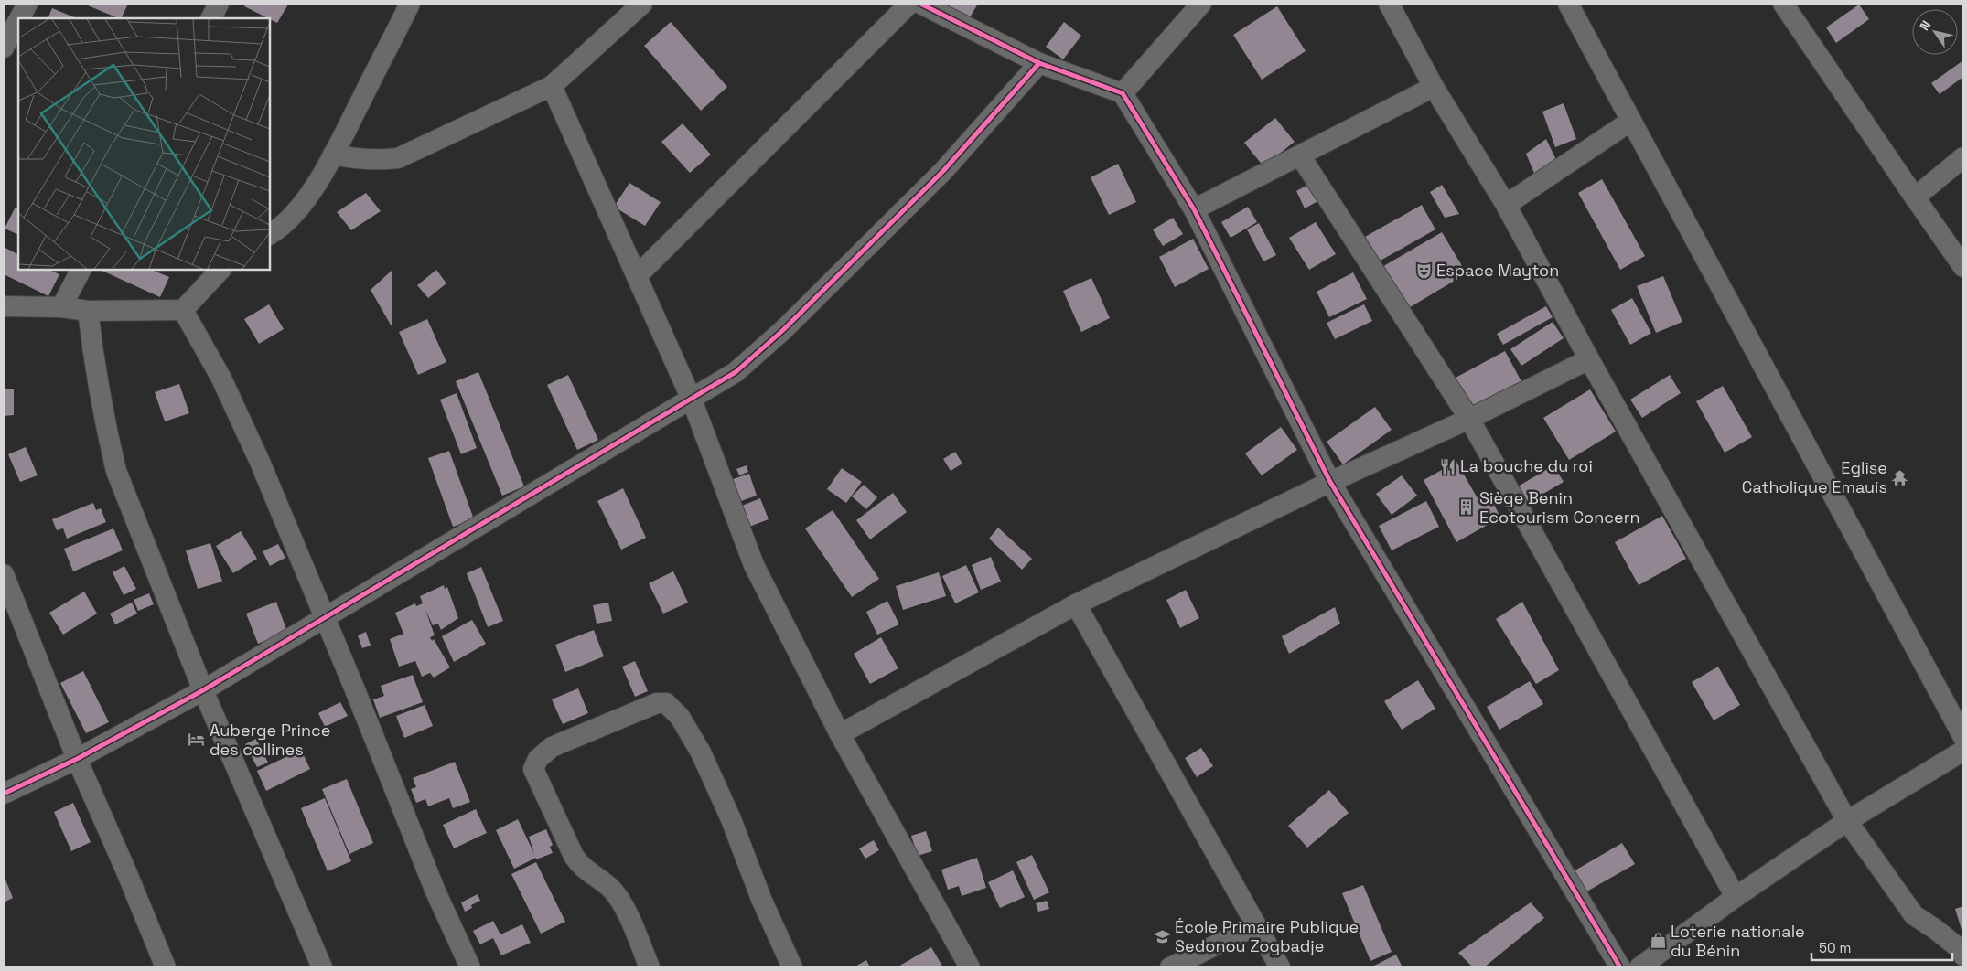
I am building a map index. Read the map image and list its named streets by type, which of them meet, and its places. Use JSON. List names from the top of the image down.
{
  "places": {
    "theatre": ["Espace Mayton"],
    "restaurant": ["La bouche du roi"],
    "temple": ["Eglise Catholique Emauis"],
    "building": ["Siège Benin Ecotourism Concern"],
    "hotel": ["Auberge Prince des collines"],
    "school or university": ["École Primaire Publique Sedonou Zogbadje"],
    "shop": ["Loterie nationale du Bénin"]
  },
  "scale_bar": "50 m",
  "north": "top left"
}
